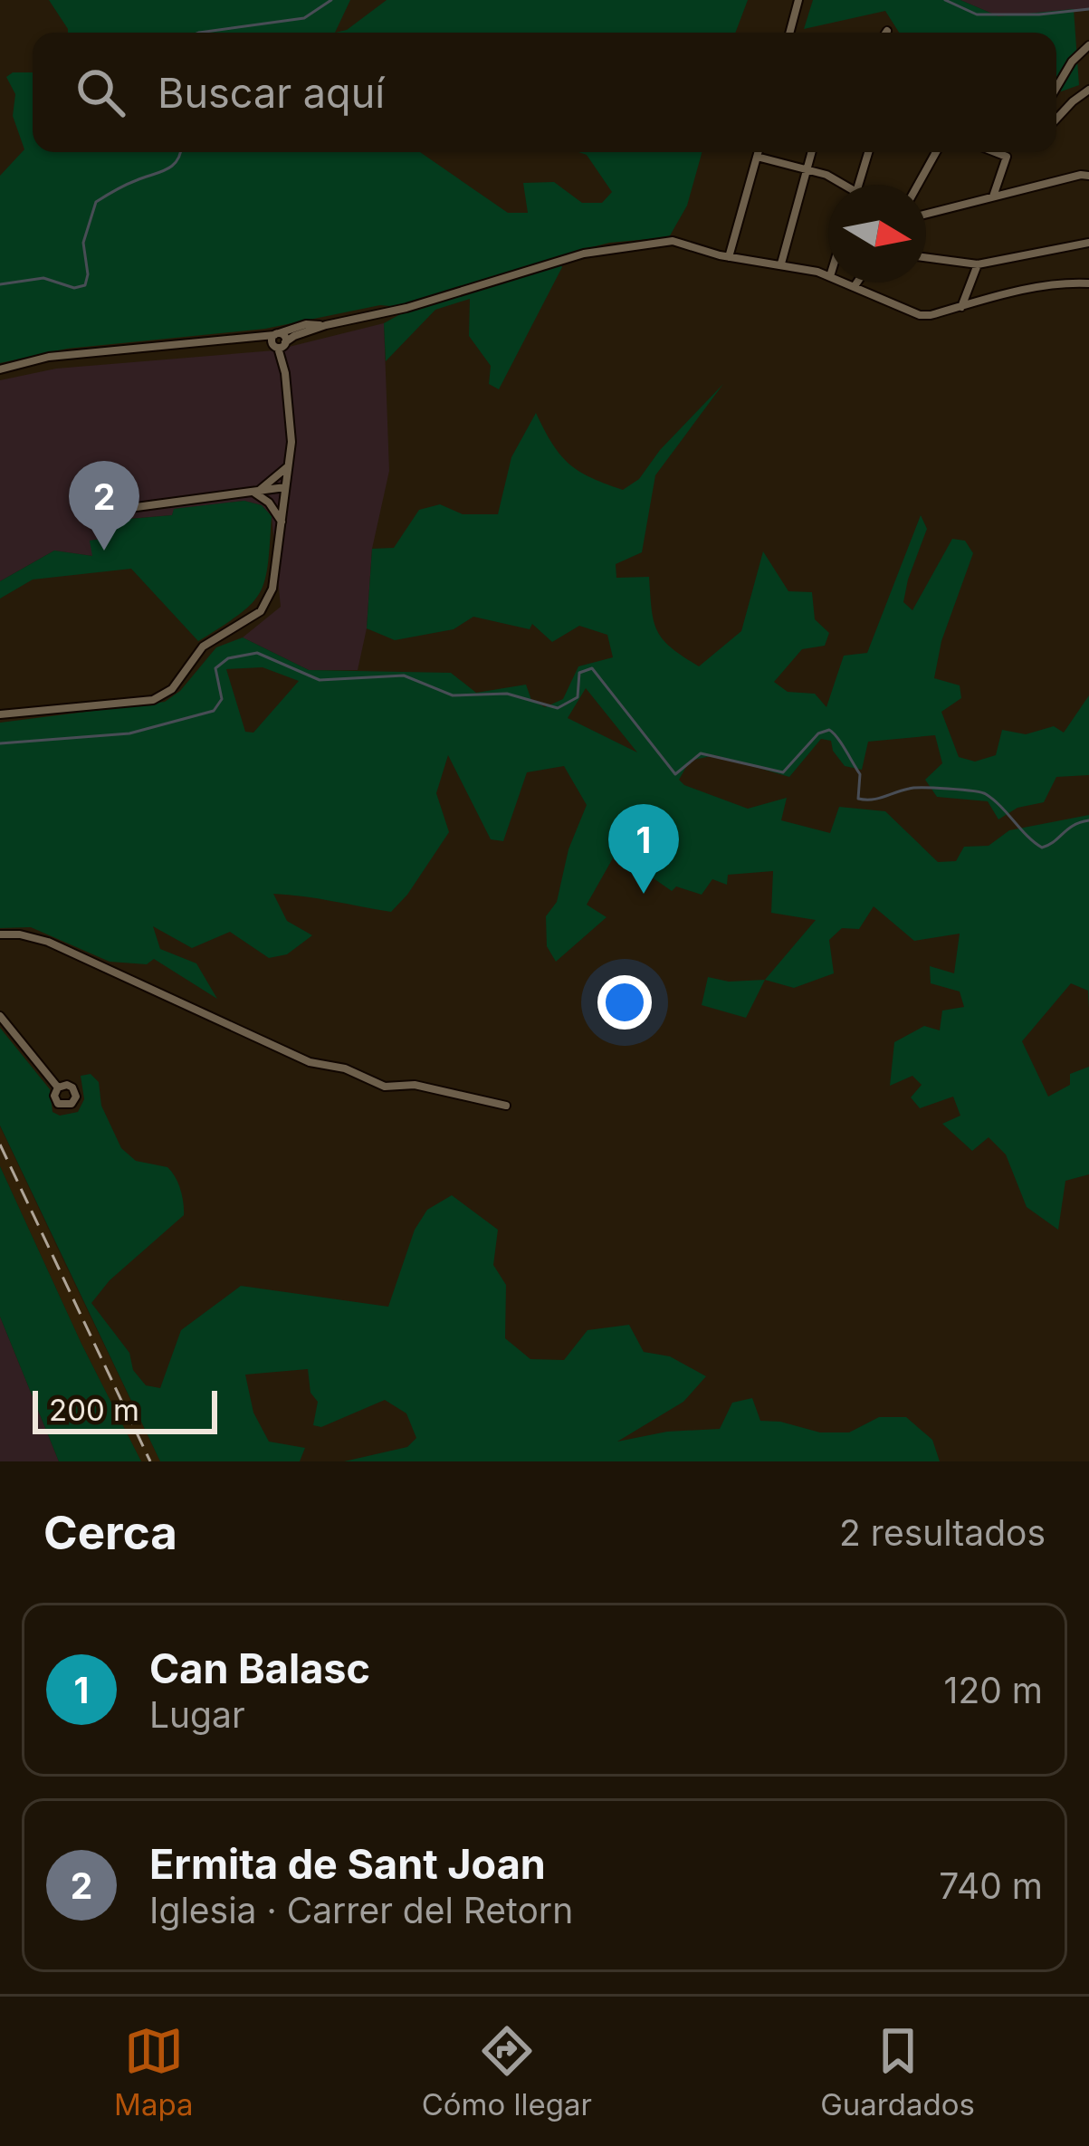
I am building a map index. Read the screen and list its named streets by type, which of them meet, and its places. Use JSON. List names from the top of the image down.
{
  "scale_bar": "200 m",
  "north": "right",
  "page": {
    "search": "Buscar aquí",
    "pins": ["2", "1"],
    "scale": "200 m",
    "heading": ["Cerca", "2 resultados"],
    "list": [
      {
        "mark": "1",
        "name": "Can Balasc",
        "note": "Lugar",
        "value": "120 m"
      },
      {
        "mark": "2",
        "name": "Ermita de Sant Joan",
        "note": "Iglesia · Carrer del Retorn",
        "value": "740 m"
      }
    ],
    "nav": ["Mapa", "Cómo llegar", "Guardados"]
  }
}
